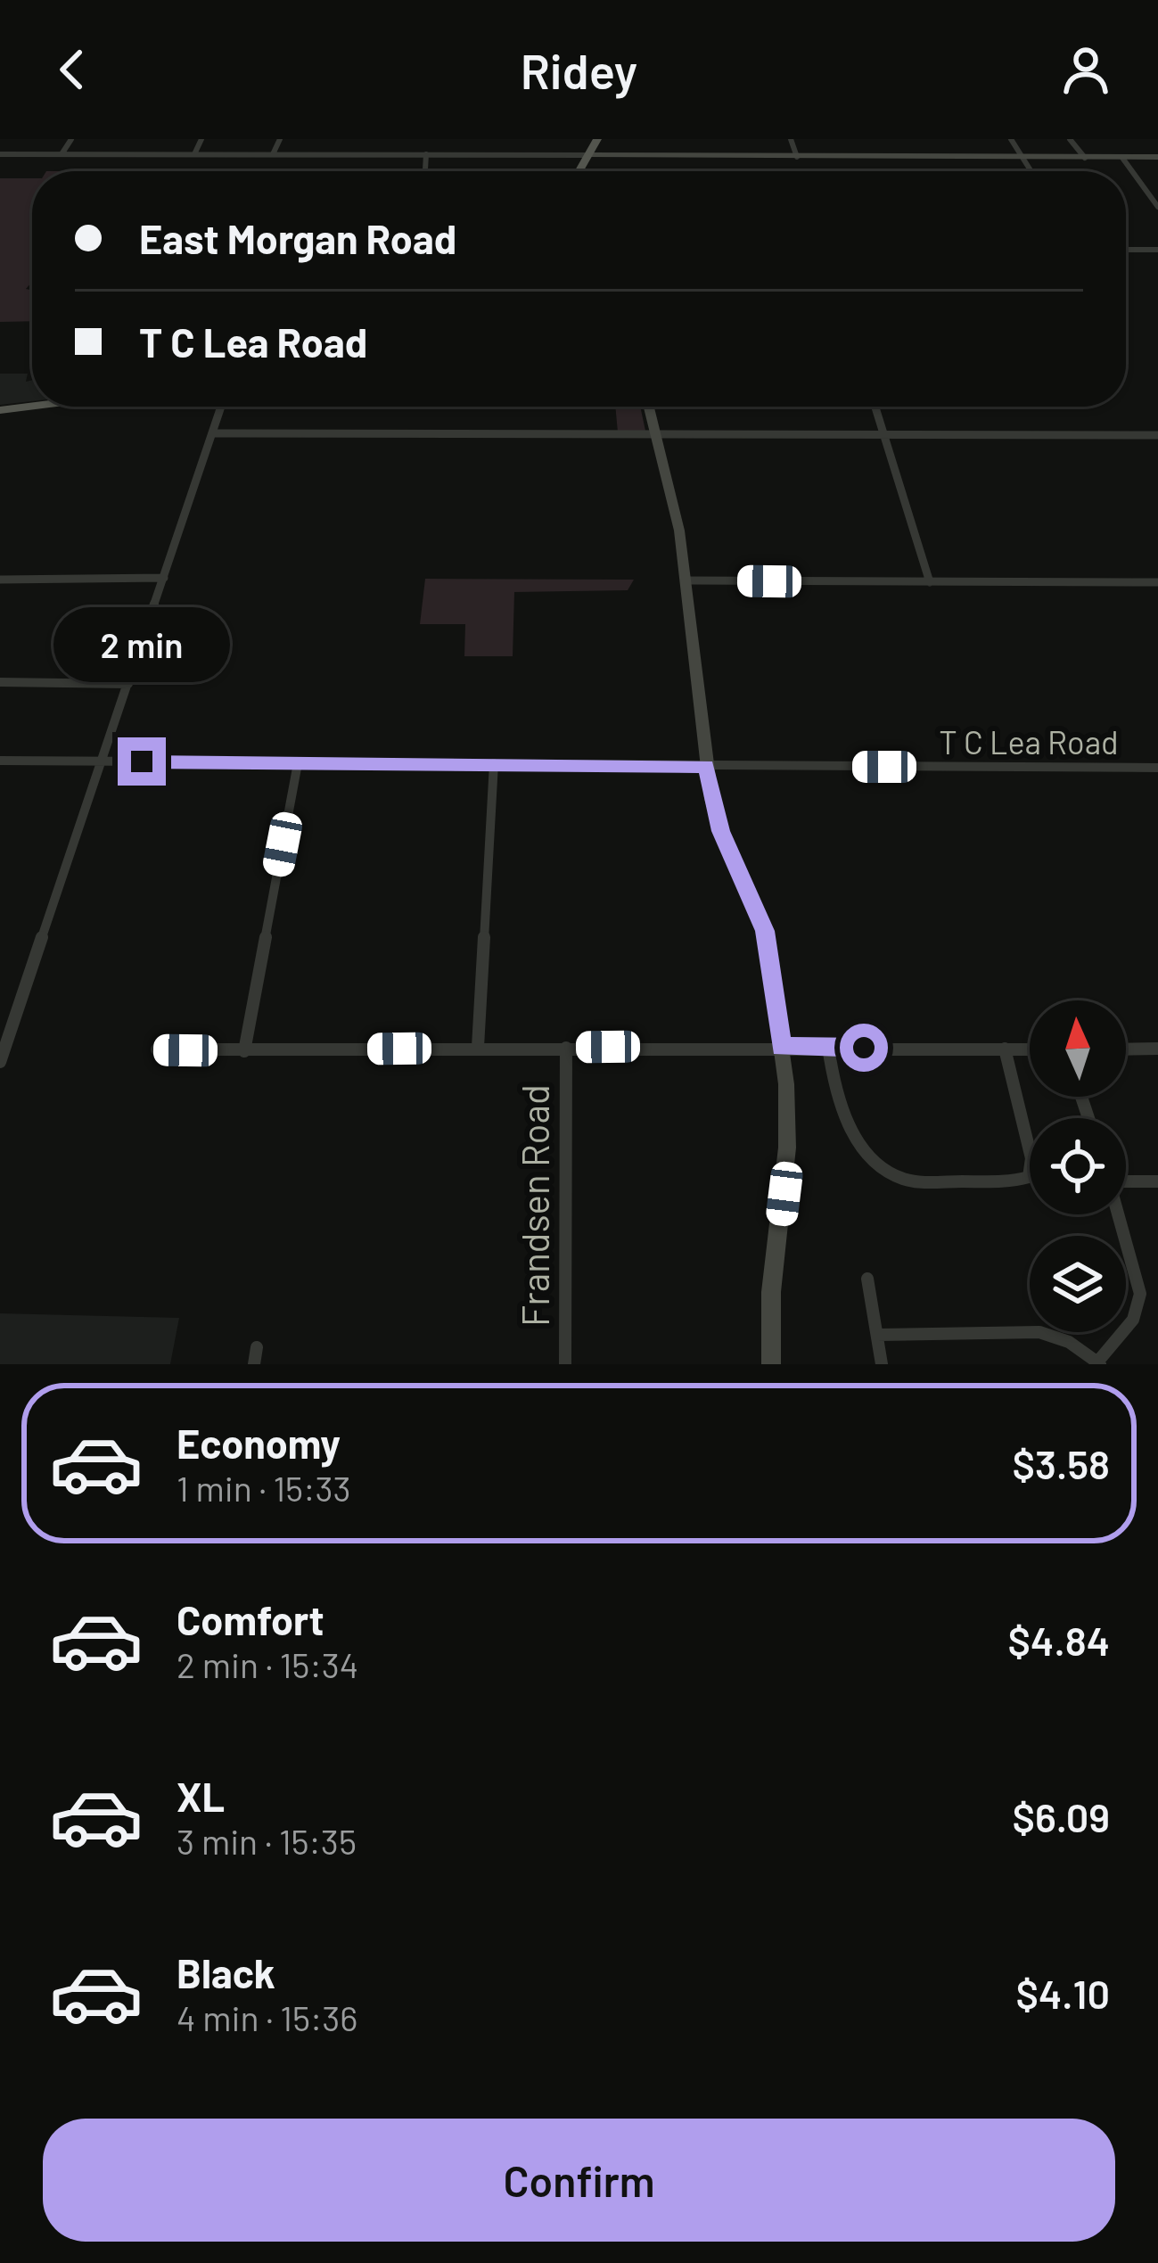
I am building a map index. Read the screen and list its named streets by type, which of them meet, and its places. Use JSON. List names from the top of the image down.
{
  "streets": {
    "street": ["T C Lea Road", "Frandsen Road"]
  },
  "north": "top",
  "page": {
    "header": "Ridey",
    "banner": ["East Morgan Road", "T C Lea Road"],
    "bubble": "2 min",
    "list": [
      {
        "name": "Economy",
        "note": "1 min · 15:33",
        "value": "$3.58"
      },
      {
        "name": "Comfort",
        "note": "2 min · 15:34",
        "value": "$4.84"
      },
      {
        "name": "XL",
        "note": "3 min · 15:35",
        "value": "$6.09"
      },
      {
        "name": "Black",
        "note": "4 min · 15:36",
        "value": "$4.10"
      }
    ],
    "buttons": "Confirm"
  }
}
